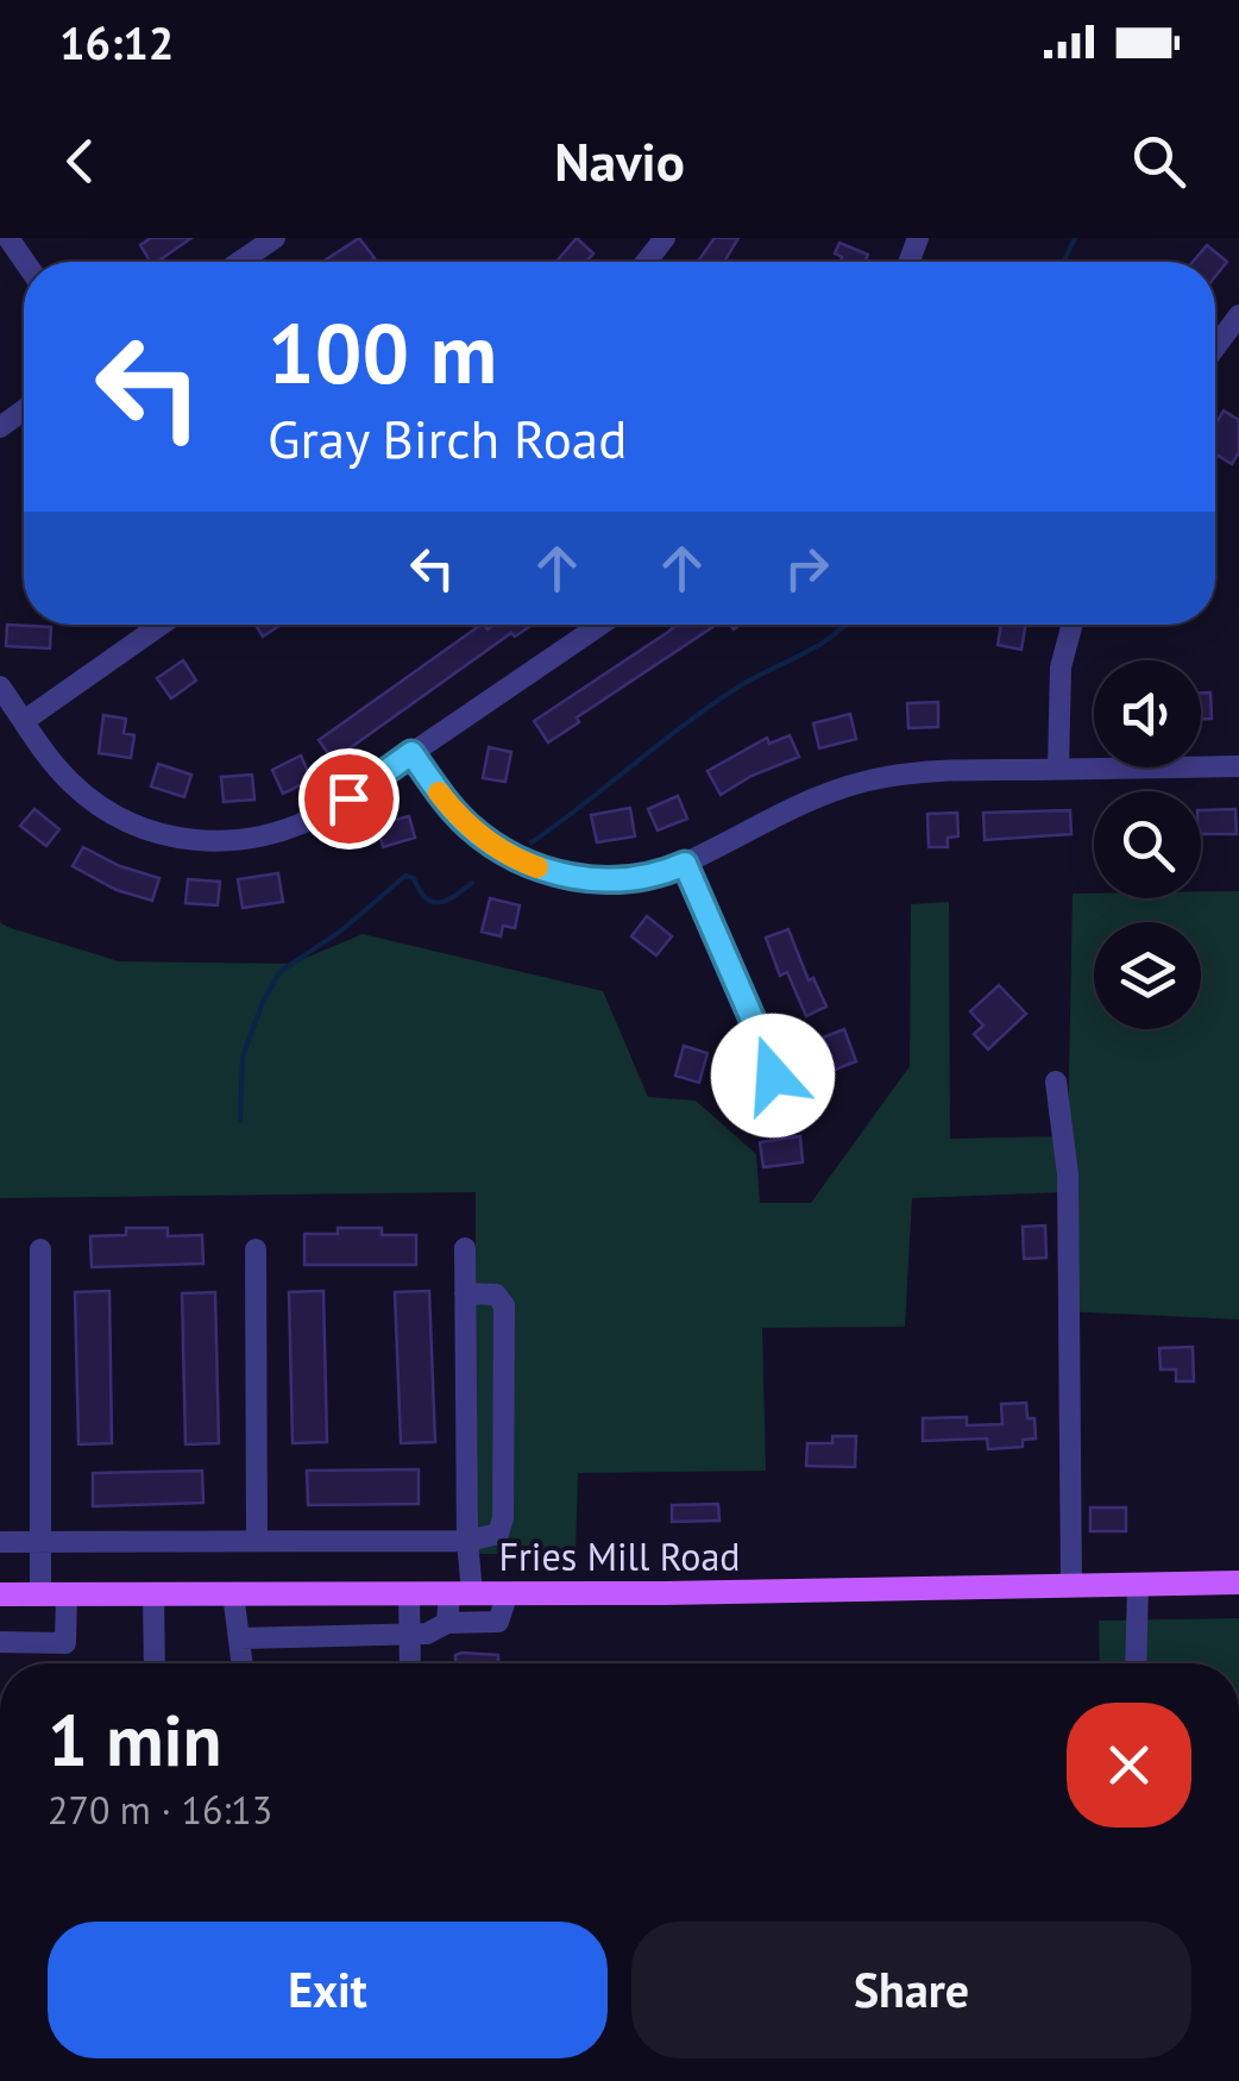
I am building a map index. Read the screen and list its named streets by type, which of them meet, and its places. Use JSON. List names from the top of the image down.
{
  "streets": {
    "main road": ["Fries Mill Road"]
  },
  "page": {
    "status": "16:12",
    "header": "Navio",
    "turn": ["100 m", "Gray Birch Road"],
    "heading": ["1 min", "270 m · 16:13"],
    "buttons": ["Exit", "Share"]
  }
}
